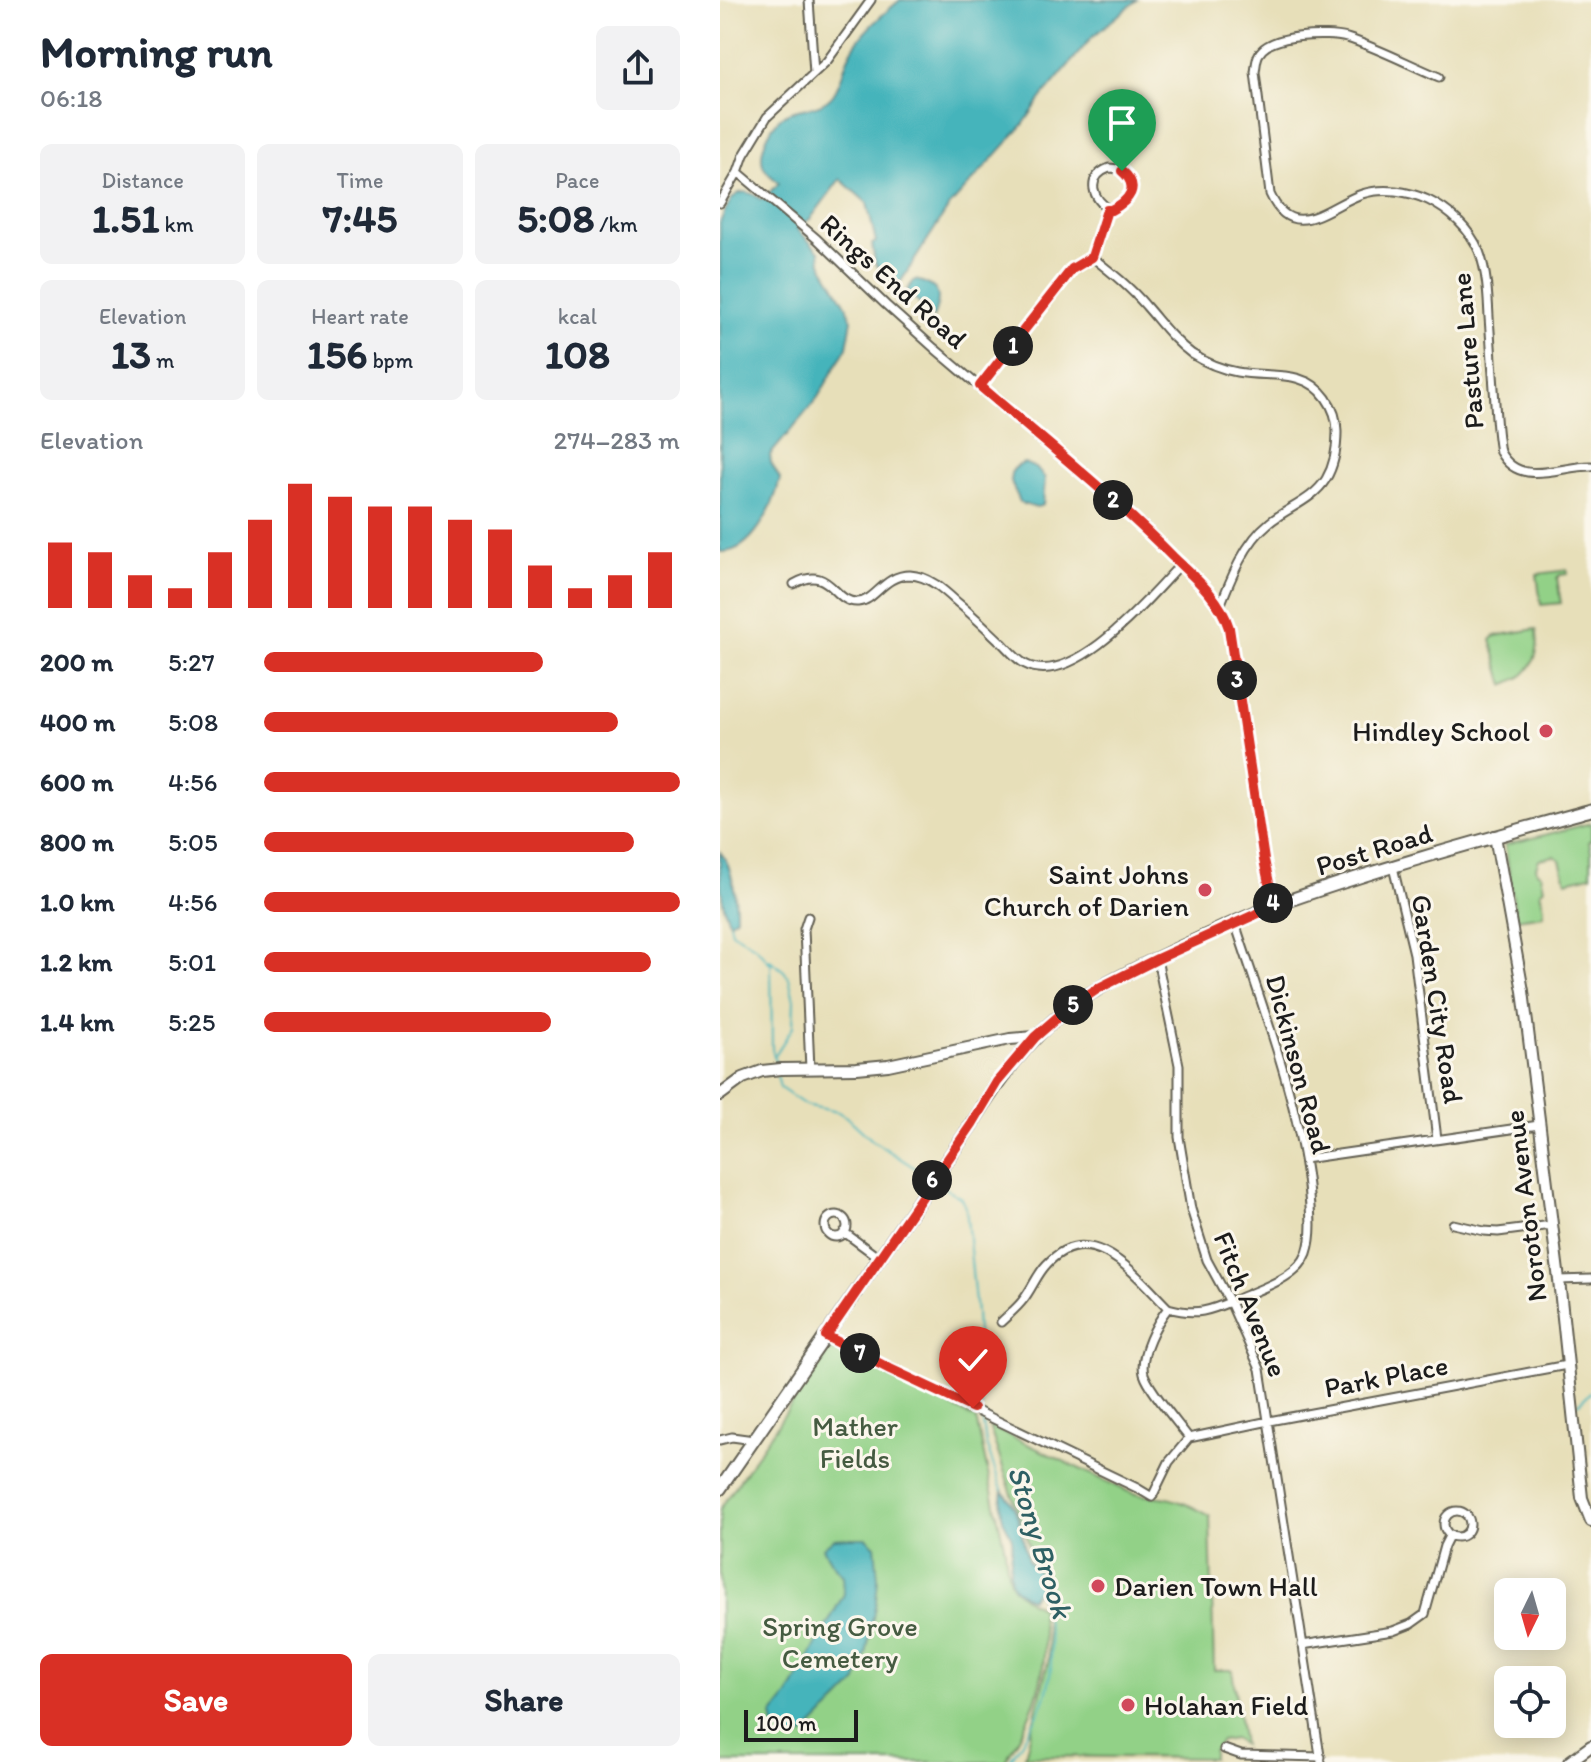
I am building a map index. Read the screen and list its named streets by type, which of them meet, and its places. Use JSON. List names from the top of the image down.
{
  "streets": {
    "main road": ["Post Road", "Noroton Avenue"],
    "street": [
      "Rings End Road",
      "Pasture Lane",
      "Garden City Road",
      "Dickinson Road",
      "Fitch Avenue",
      "Park Place"
    ]
  },
  "crossings": [
    ["Rings End Road", "Post Road"],
    ["Post Road", "Garden City Road"],
    ["Post Road", "Dickinson Road"],
    ["Post Road", "Noroton Avenue"],
    ["Post Road", "Fitch Avenue"],
    ["Dickinson Road", "Fitch Avenue"],
    ["Noroton Avenue", "Park Place"],
    ["Fitch Avenue", "Park Place"]
  ],
  "water": ["Stony Brook"],
  "parks": ["Mather Fields", "Spring Grove Cemetery"],
  "places": [
    "Hindley School",
    "Saint Johns Church of Darien",
    "Darien Town Hall",
    "Holahan Field"
  ],
  "scale_bar": "100 m",
  "north": "bottom",
  "page": {
    "heading": ["Morning run", "06:18"],
    "stats": [
      ["Distance", "1.51 km"],
      ["Time", "7:45"],
      ["Pace", "5:08 /km"],
      ["Elevation", "13 m"],
      ["Heart rate", "156 bpm"],
      ["kcal", "108"]
    ],
    "pins": [
      "1",
      "2",
      "3",
      "4",
      "5",
      "6",
      "7"
    ],
    "chart": ["Elevation", "274–283 m"],
    "list": [
      {
        "name": "200 m",
        "note": "5:27"
      },
      {
        "name": "400 m",
        "note": "5:08"
      },
      {
        "name": "600 m",
        "note": "4:56"
      },
      {
        "name": "800 m",
        "note": "5:05"
      },
      {
        "name": "1.0 km",
        "note": "4:56"
      },
      {
        "name": "1.2 km",
        "note": "5:01"
      },
      {
        "name": "1.4 km",
        "note": "5:25"
      }
    ],
    "buttons": ["Save", "Share"],
    "scale": "100 m"
  }
}
